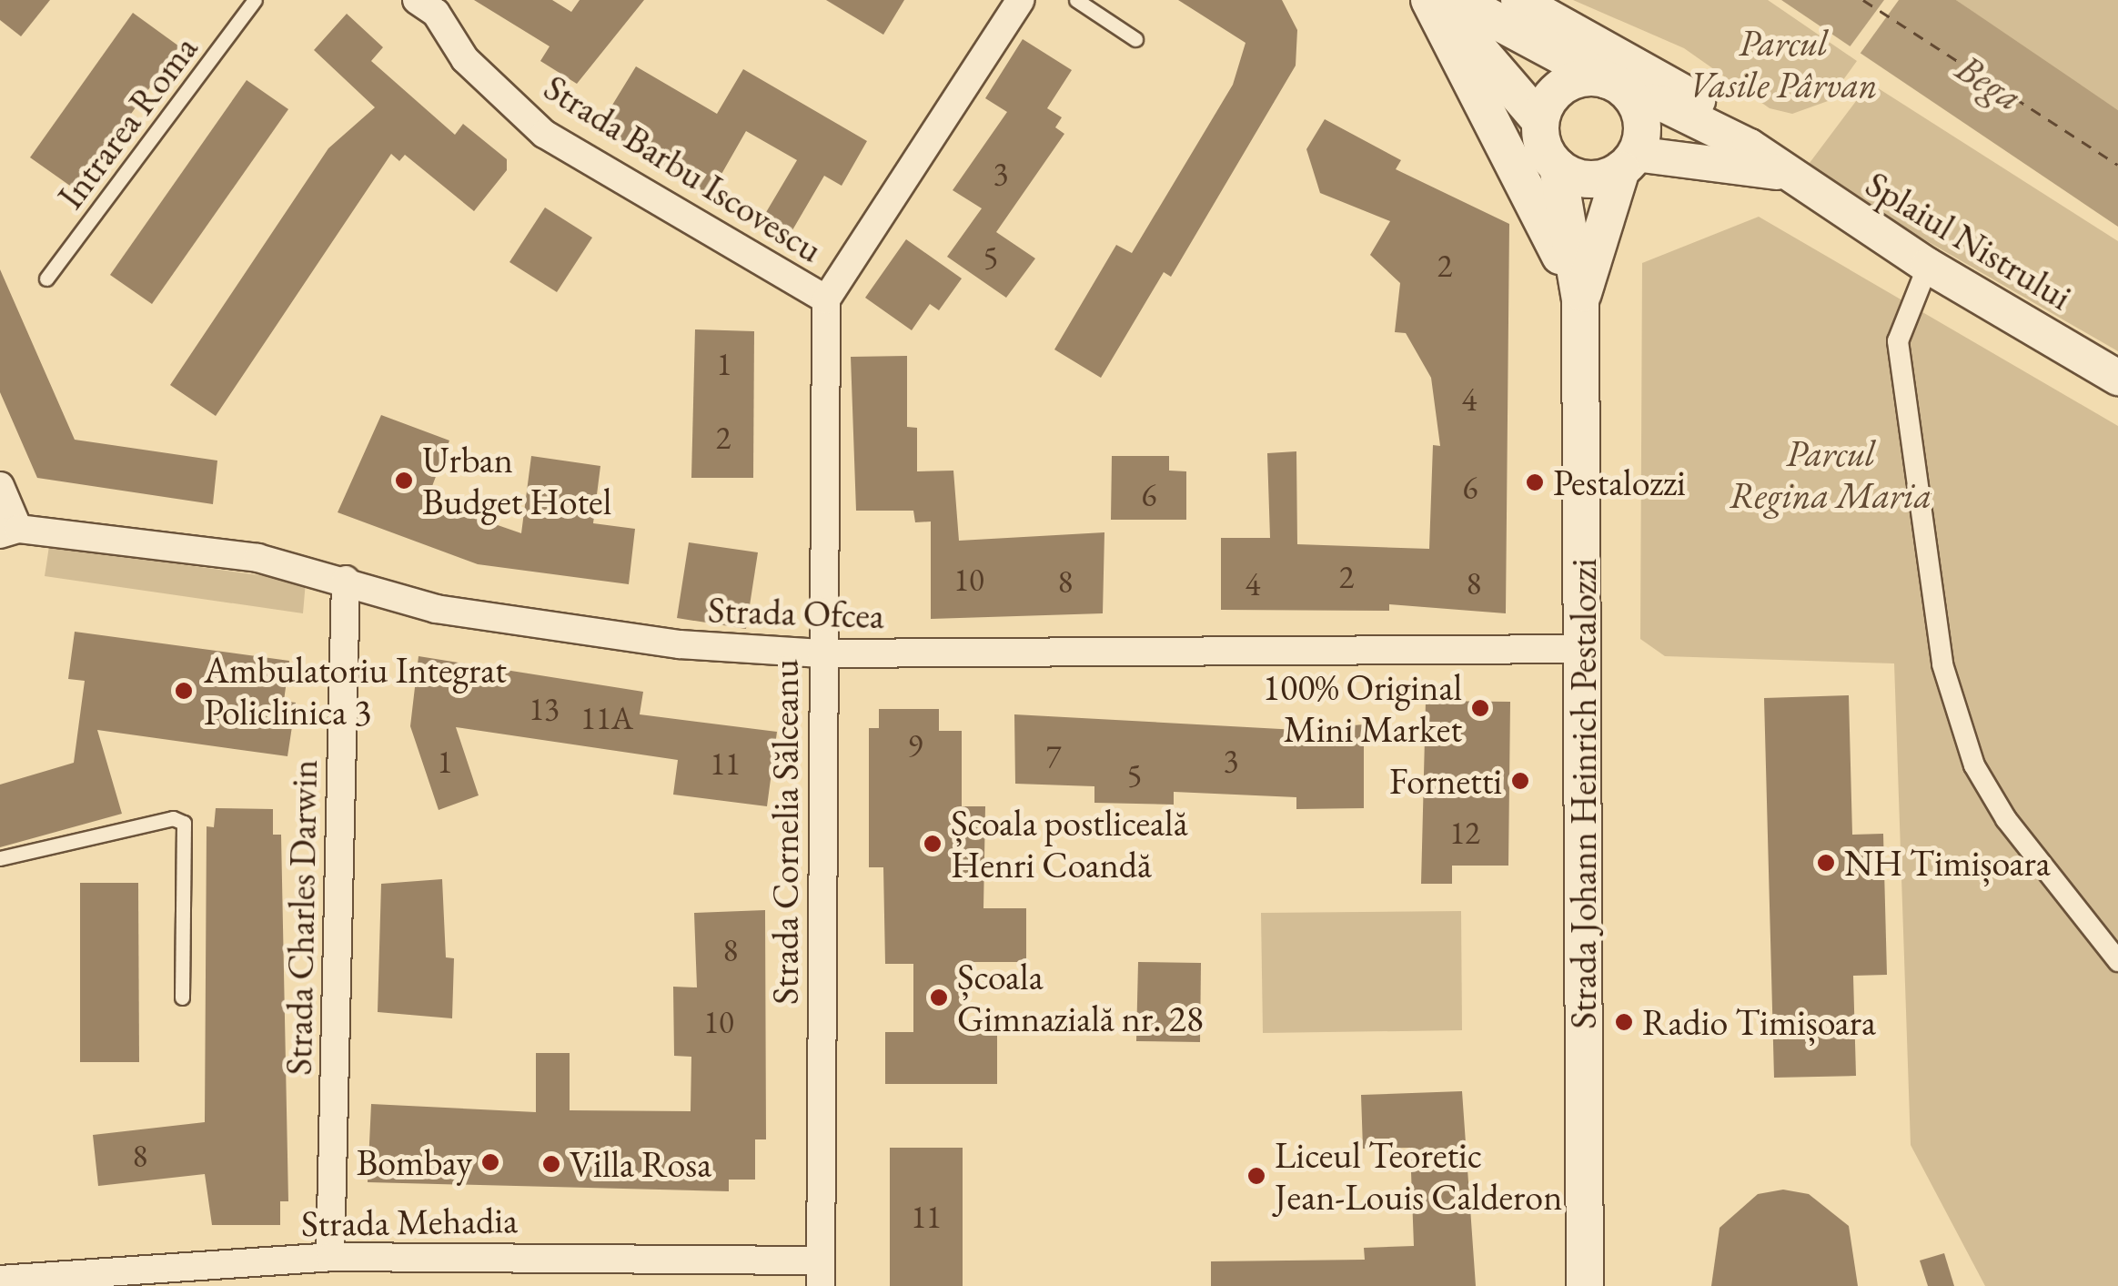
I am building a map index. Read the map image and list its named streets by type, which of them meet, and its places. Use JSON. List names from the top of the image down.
{
  "streets": {
    "main road": ["Strada Johann Heinrich Pestalozzi"],
    "street": [
      "Strada Barbu Iscovescu",
      "Splaiul Nistrului",
      "Strada Ofcea",
      "Strada Cornelia Sălceanu",
      "Strada Charles Darwin",
      "Strada Mehadia"
    ],
    "lane": ["Intrarea Roma"]
  },
  "crossings": [
    ["Strada Barbu Iscovescu", "Strada Cornelia Sălceanu"],
    ["Splaiul Nistrului", "Strada Johann Heinrich Pestalozzi"],
    ["Strada Ofcea", "Strada Johann Heinrich Pestalozzi"],
    ["Strada Ofcea", "Strada Cornelia Sălceanu"],
    ["Strada Ofcea", "Strada Charles Darwin"],
    ["Strada Cornelia Sălceanu", "Strada Mehadia"],
    ["Strada Charles Darwin", "Strada Mehadia"]
  ],
  "water": ["Bega"],
  "parks": ["Parcul Vasile Pârvan", "Parcul Regina Maria"],
  "places": [
    "Urban Budget Hotel",
    "Pestalozzi",
    "Ambulatoriu Integrat Policlinica 3",
    "100% Original Mini Market",
    "Fornetti",
    "Școala postliceală Henri Coandă",
    "NH Timișoara",
    "Școala Gimnazială nr. 28",
    "Radio Timișoara",
    "Bombay",
    "Villa Rosa",
    "Liceul Teoretic Jean-Louis Calderon"
  ],
  "house_numbers": [
    "3",
    "5",
    "2",
    "1",
    "4",
    "2",
    "6",
    "6",
    "2",
    "10",
    "8",
    "8",
    "4",
    "13",
    "11A",
    "9",
    "7",
    "3",
    "1",
    "11",
    "5",
    "12",
    "8",
    "10",
    "8",
    "11"
  ]
}
